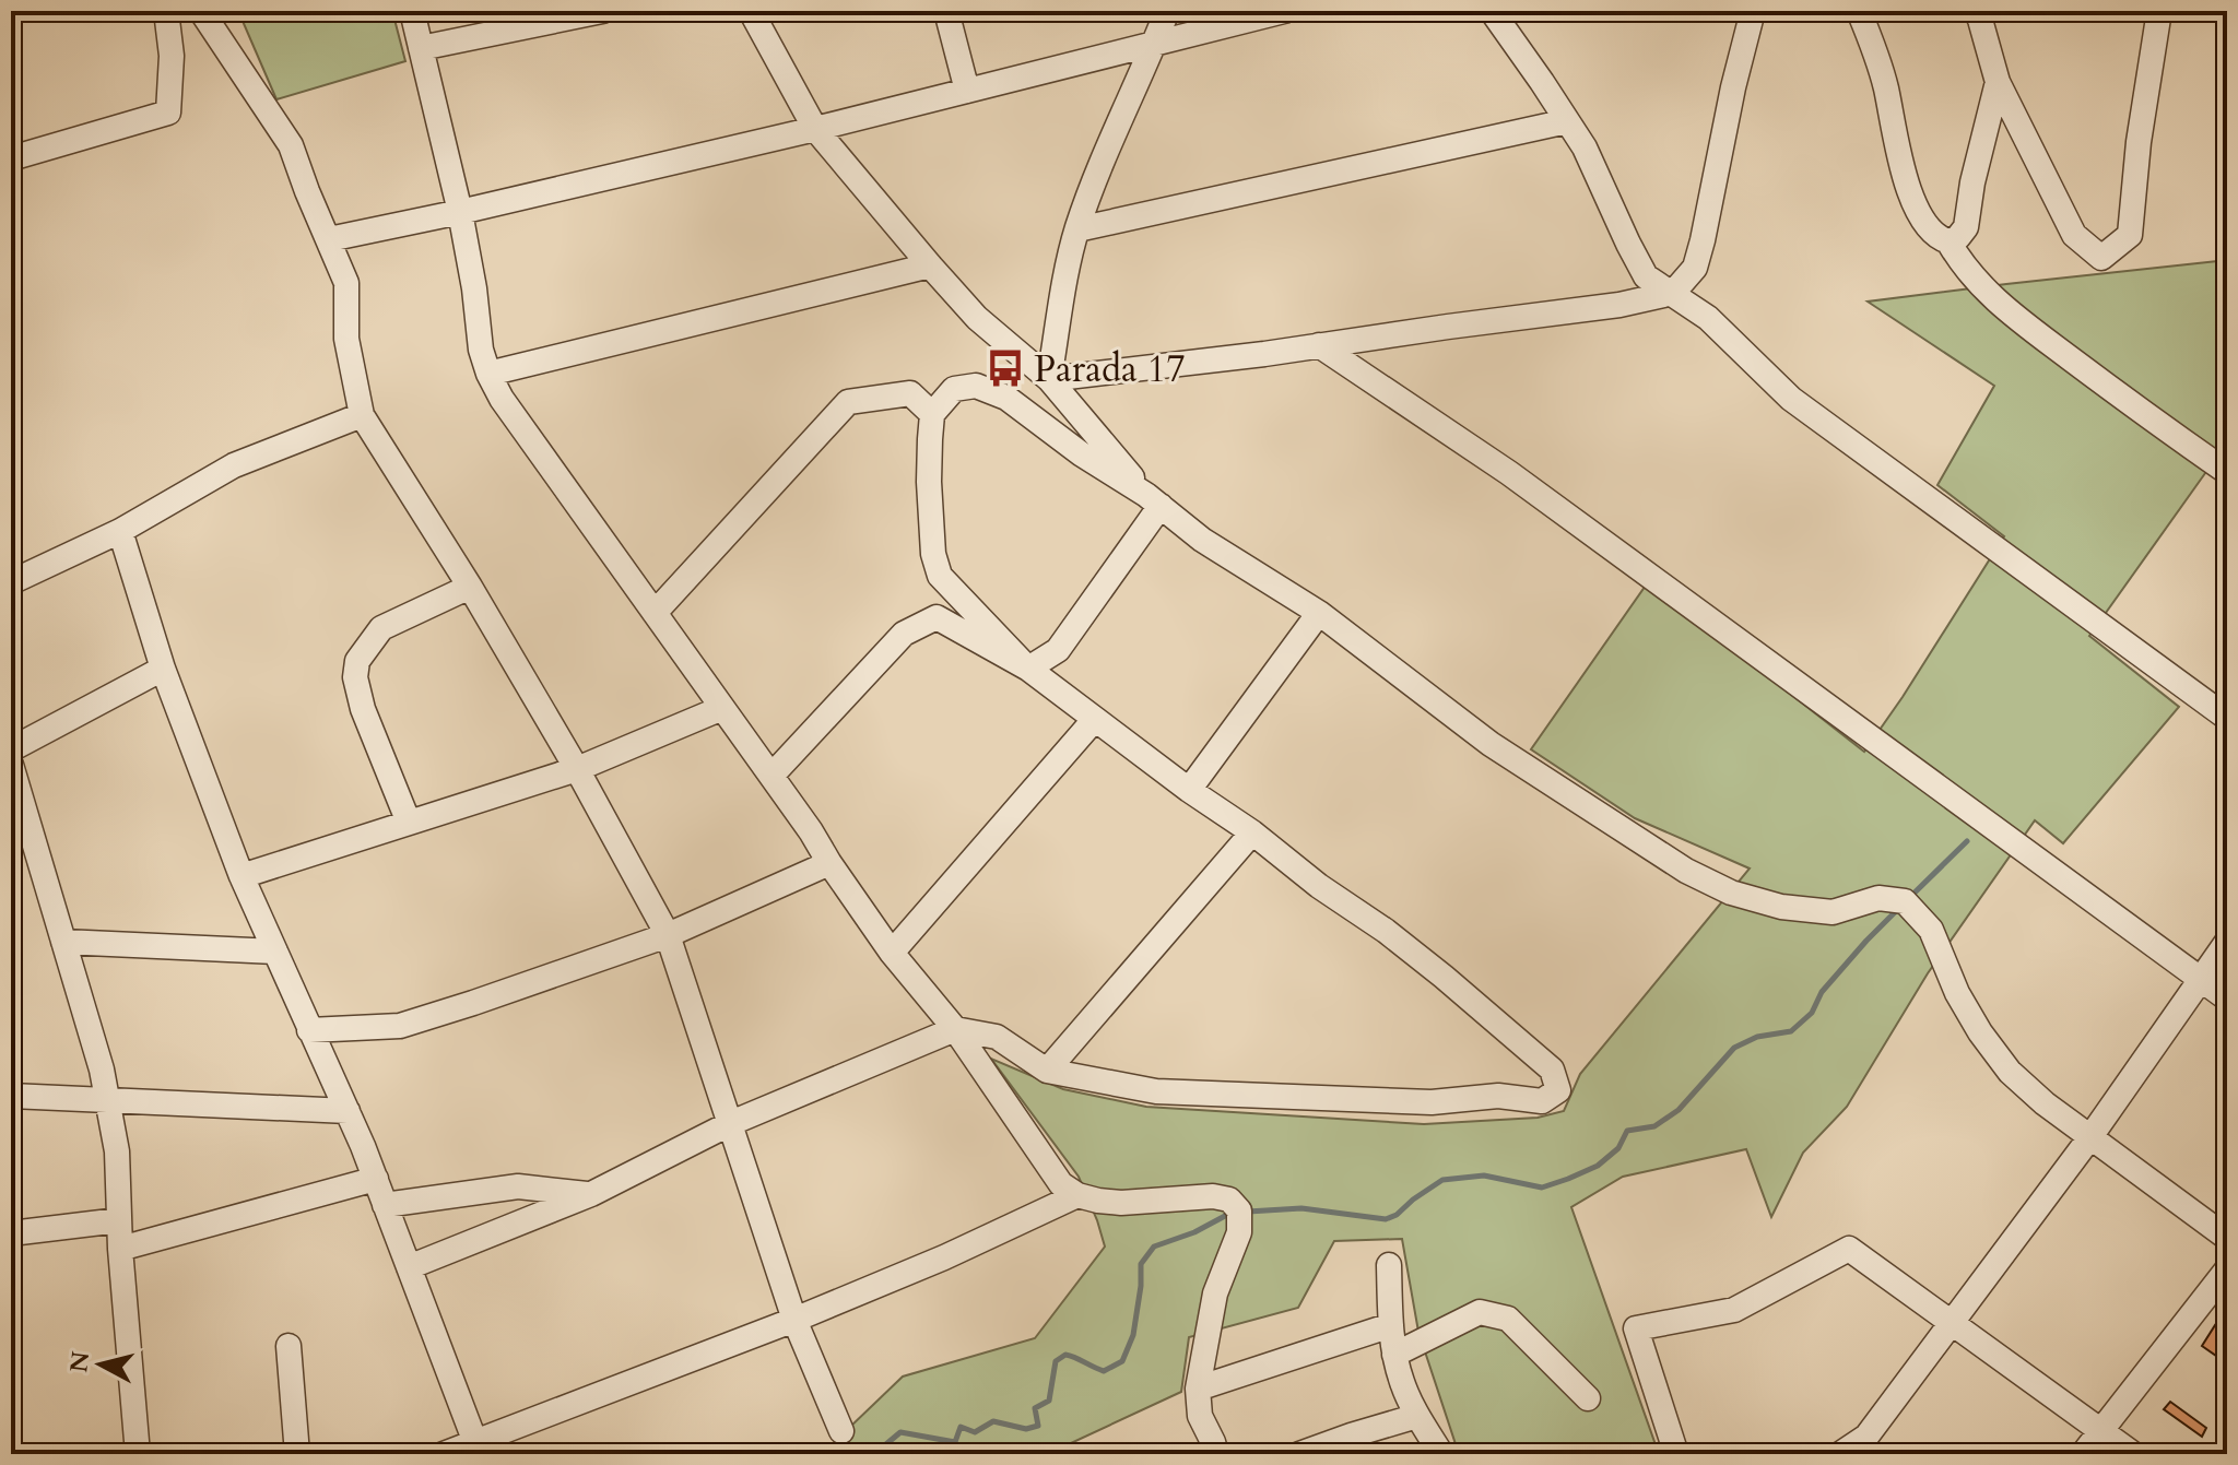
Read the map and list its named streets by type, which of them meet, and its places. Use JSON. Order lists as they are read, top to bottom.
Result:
{
  "places": {
    "bus stop": ["Parada 17"]
  },
  "north": "left"
}
